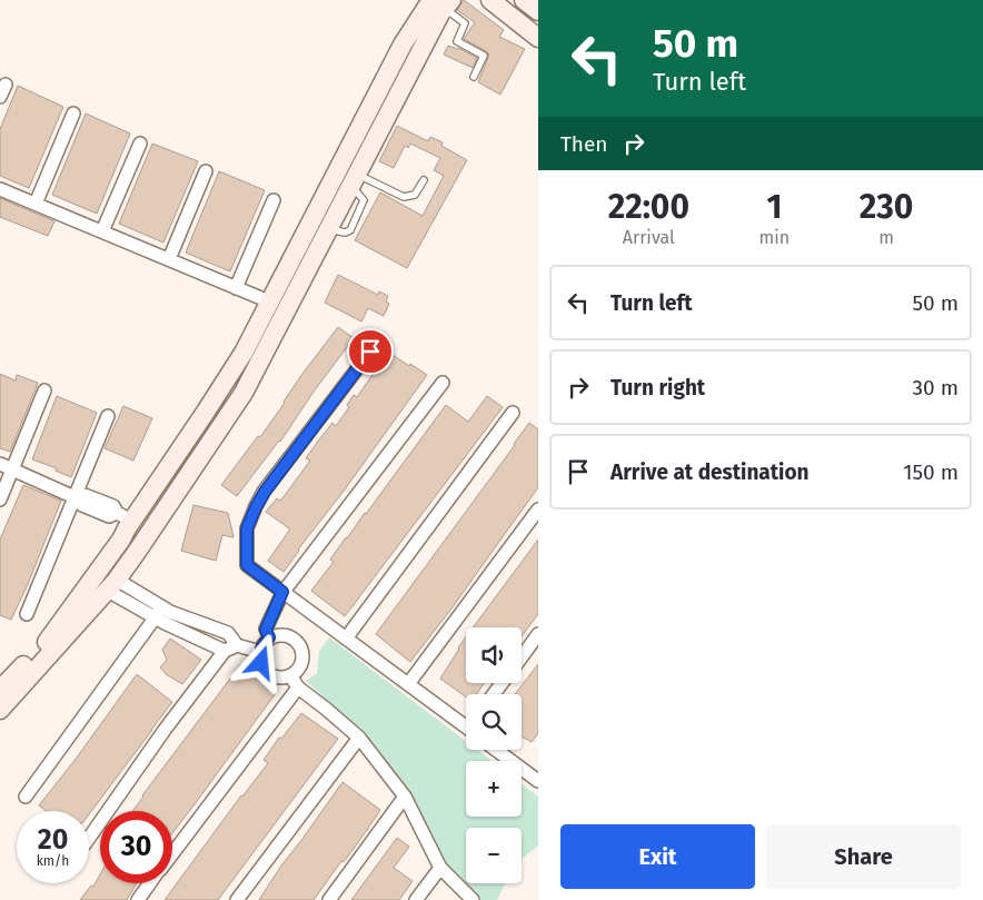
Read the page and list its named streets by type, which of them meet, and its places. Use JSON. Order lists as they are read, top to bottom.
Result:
{
  "page": {
    "turn": ["50 m", "Turn left"],
    "then": "Then",
    "eta": [
      "22:00",
      "Arrival",
      "1",
      "min",
      "230",
      "m"
    ],
    "list": [
      {
        "name": "Turn left",
        "value": "50 m"
      },
      {
        "name": "Turn right",
        "value": "30 m"
      },
      {
        "name": "Arrive at destination",
        "value": "150 m"
      }
    ],
    "map_buttons": ["+", "−"],
    "speed": "20 km/h",
    "limit": "30",
    "buttons": ["Exit", "Share"]
  }
}
